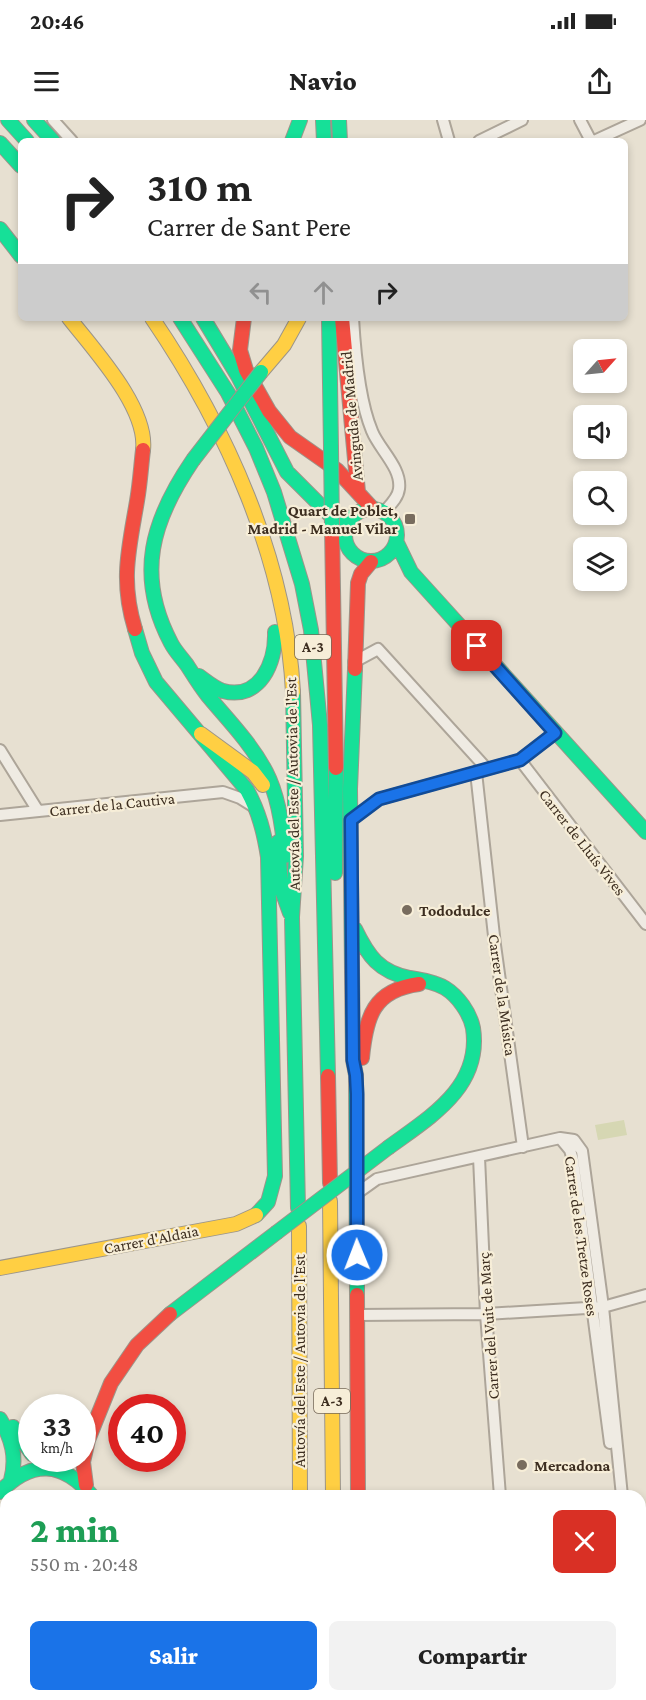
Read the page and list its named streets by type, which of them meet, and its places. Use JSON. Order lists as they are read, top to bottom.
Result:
{
  "streets": {
    "main road": [
      "Avinguda de Madrid",
      "A-3",
      "Autovía del Este / Autovia de l'Est",
      "Carrer d'Aldaia"
    ],
    "street": [
      "Carrer de la Cautiva",
      "Carrer de Lluís Vives",
      "Carrer de la Música",
      "Carrer de les Tretze Roses",
      "Carrer del Vuit de Març"
    ]
  },
  "crossings": [
    ["Carrer de la Música", "Carrer de les Tretze Roses"]
  ],
  "places": {
    "transit": ["Quart de Poblet, Madrid - Manuel Vilar"],
    "other": ["Tododulce", "Mercadona"]
  },
  "north": "top right",
  "page": {
    "status": "20:46",
    "header": "Navio",
    "turn": ["310 m", "Carrer de Sant Pere"],
    "speed": "33 km/h",
    "limit": "40",
    "heading": ["2 min", "550 m · 20:48"],
    "buttons": ["Salir", "Compartir"]
  }
}
